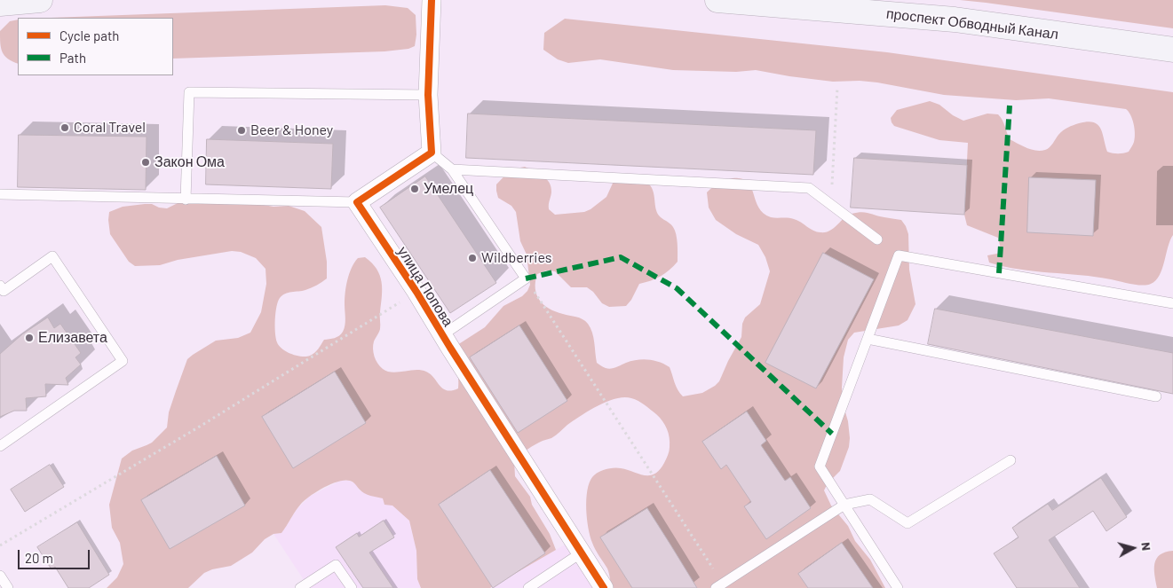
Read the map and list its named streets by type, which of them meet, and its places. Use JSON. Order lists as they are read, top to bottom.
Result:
{
  "streets": {
    "main road": ["проспект Обводный Канал"],
    "street": ["улица Попова"]
  },
  "places": [
    "Coral Travel",
    "Beer & Honey",
    "Закон Ома",
    "Умелец",
    "Wildberries",
    "Елизавета"
  ],
  "legend": ["Cycle path", "Path"],
  "scale_bar": "20 m",
  "north": "right"
}
